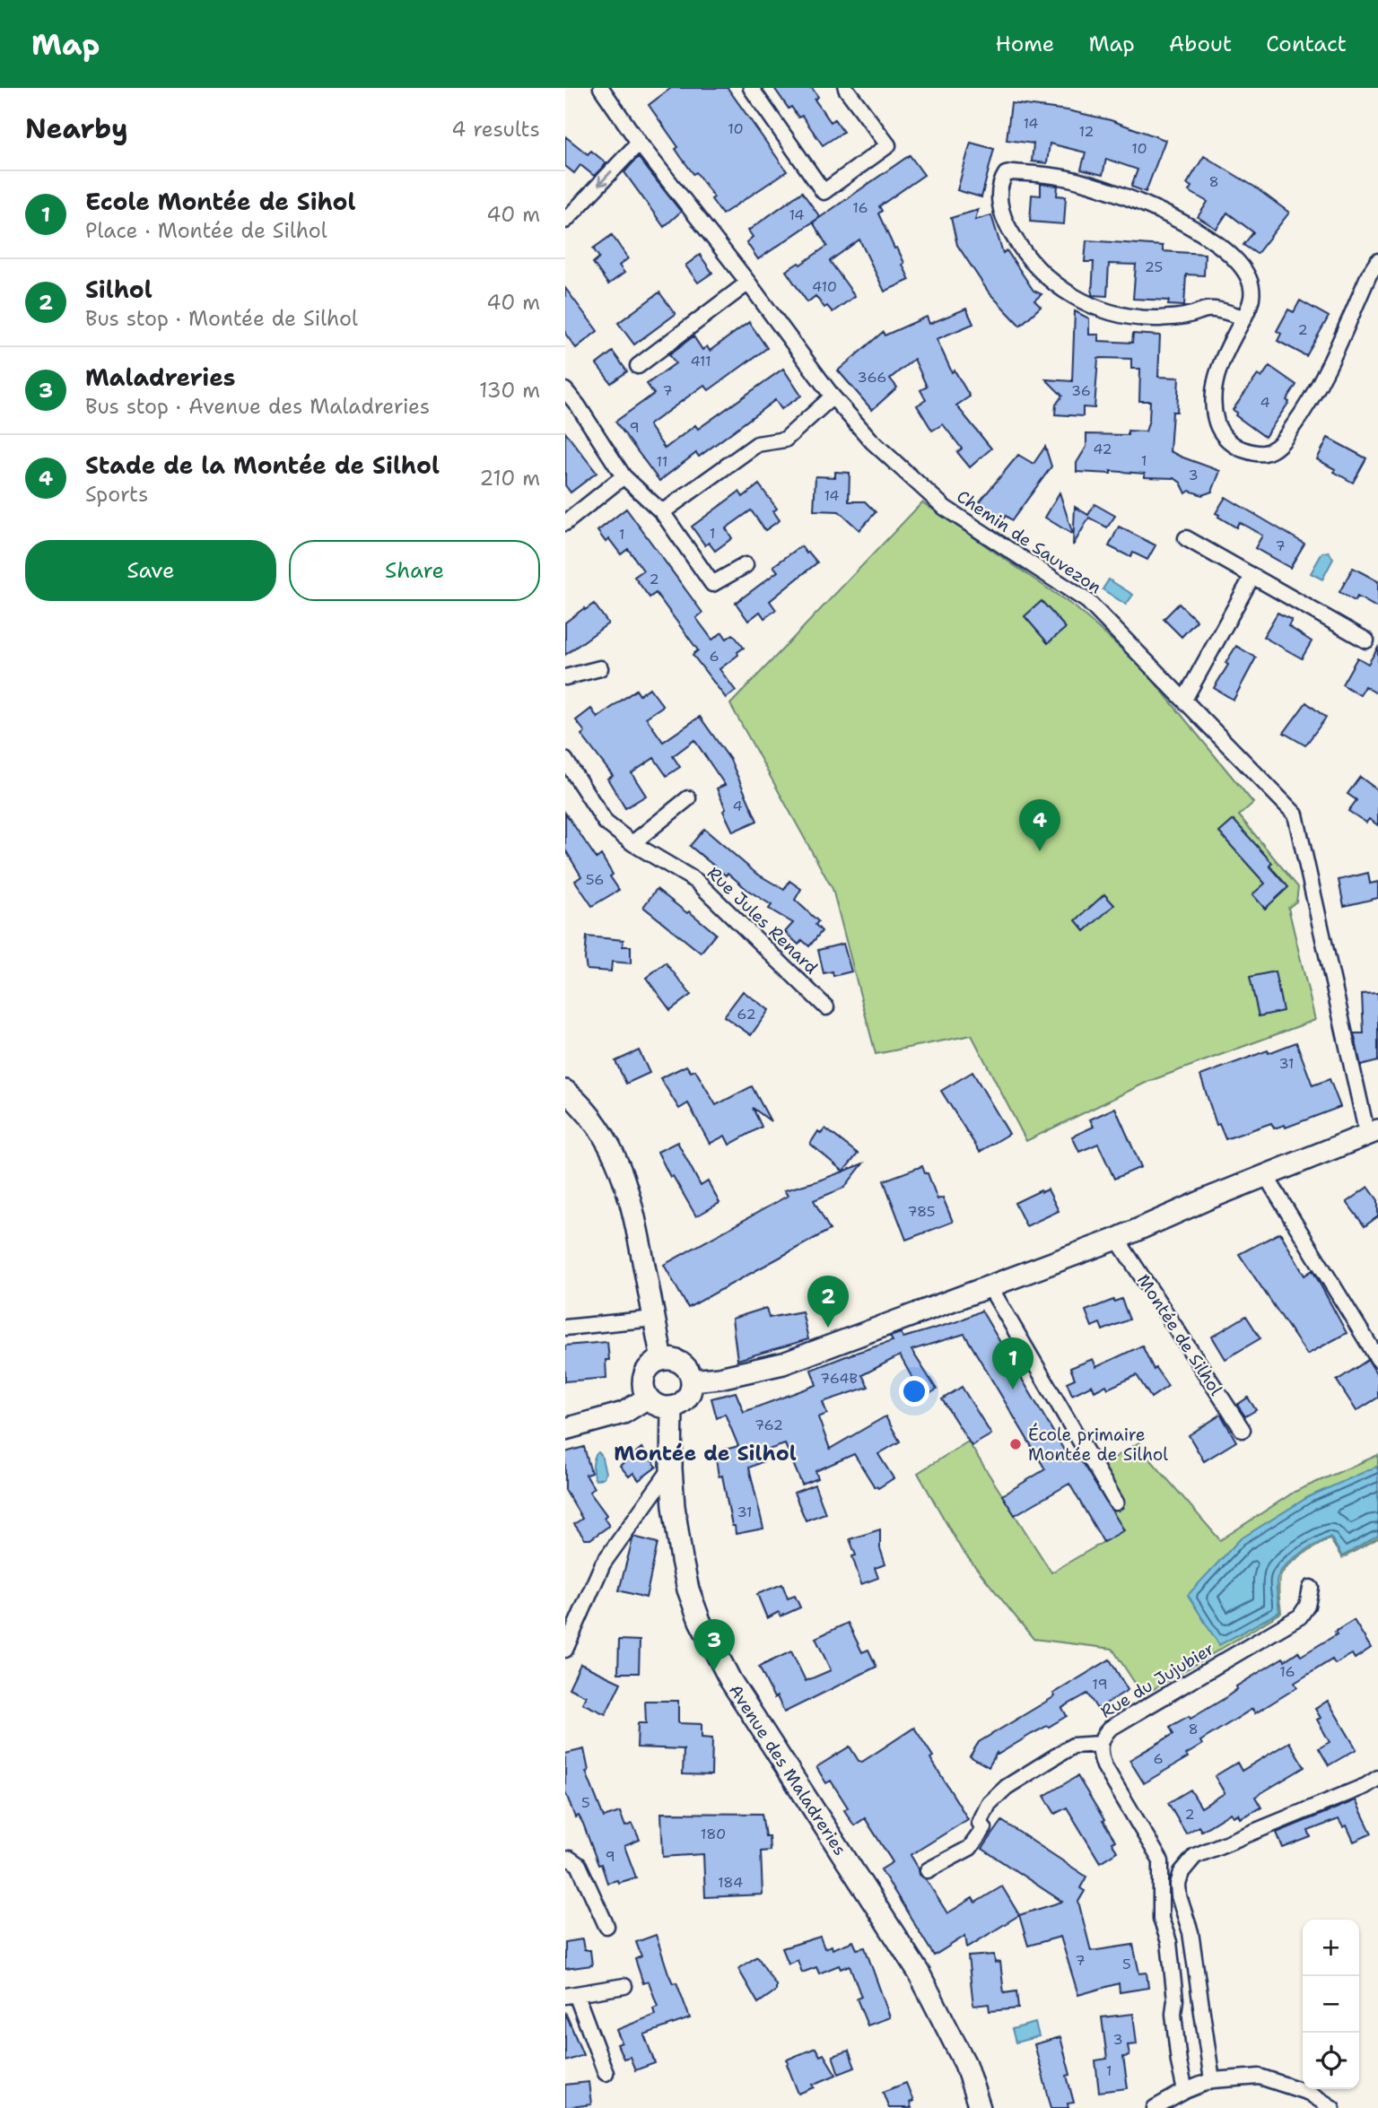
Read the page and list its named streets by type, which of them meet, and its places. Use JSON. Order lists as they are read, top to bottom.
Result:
{
  "streets": {
    "street": [
      "Chemin de Sauvezon",
      "Rue Jules Renard",
      "Montée de Silhol",
      "Rue du Jujubier",
      "Avenue des Maladreries"
    ]
  },
  "districts": ["Montée de Silhol"],
  "places": ["École primaire Montée de Silhol"],
  "house_numbers": [
    "14",
    "10",
    "12",
    "10",
    "8",
    "16",
    "14",
    "25",
    "410",
    "2",
    "411",
    "366",
    "7",
    "36",
    "4",
    "9",
    "42",
    "1",
    "11",
    "3",
    "14",
    "1",
    "1",
    "7",
    "2",
    "6",
    "4",
    "56",
    "62",
    "31",
    "785",
    "764B",
    "762",
    "31",
    "16",
    "19",
    "8",
    "6",
    "5",
    "2",
    "180",
    "9",
    "184",
    "7",
    "5",
    "3",
    "1"
  ],
  "page": {
    "header": "Map",
    "nav": [
      "Home",
      "Map",
      "About",
      "Contact"
    ],
    "heading": ["Nearby", "4 results"],
    "list": [
      {
        "mark": "1",
        "name": "Ecole Montée de Sihol",
        "note": "Place · Montée de Silhol",
        "value": "40 m"
      },
      {
        "mark": "2",
        "name": "Silhol",
        "note": "Bus stop · Montée de Silhol",
        "value": "40 m"
      },
      {
        "mark": "3",
        "name": "Maladreries",
        "note": "Bus stop · Avenue des Maladreries",
        "value": "130 m"
      },
      {
        "mark": "4",
        "name": "Stade de la Montée de Silhol",
        "note": "Sports",
        "value": "210 m"
      }
    ],
    "buttons": ["Save", "Share"],
    "pins": [
      "4",
      "2",
      "1",
      "3"
    ],
    "map_buttons": ["+", "−"]
  }
}
